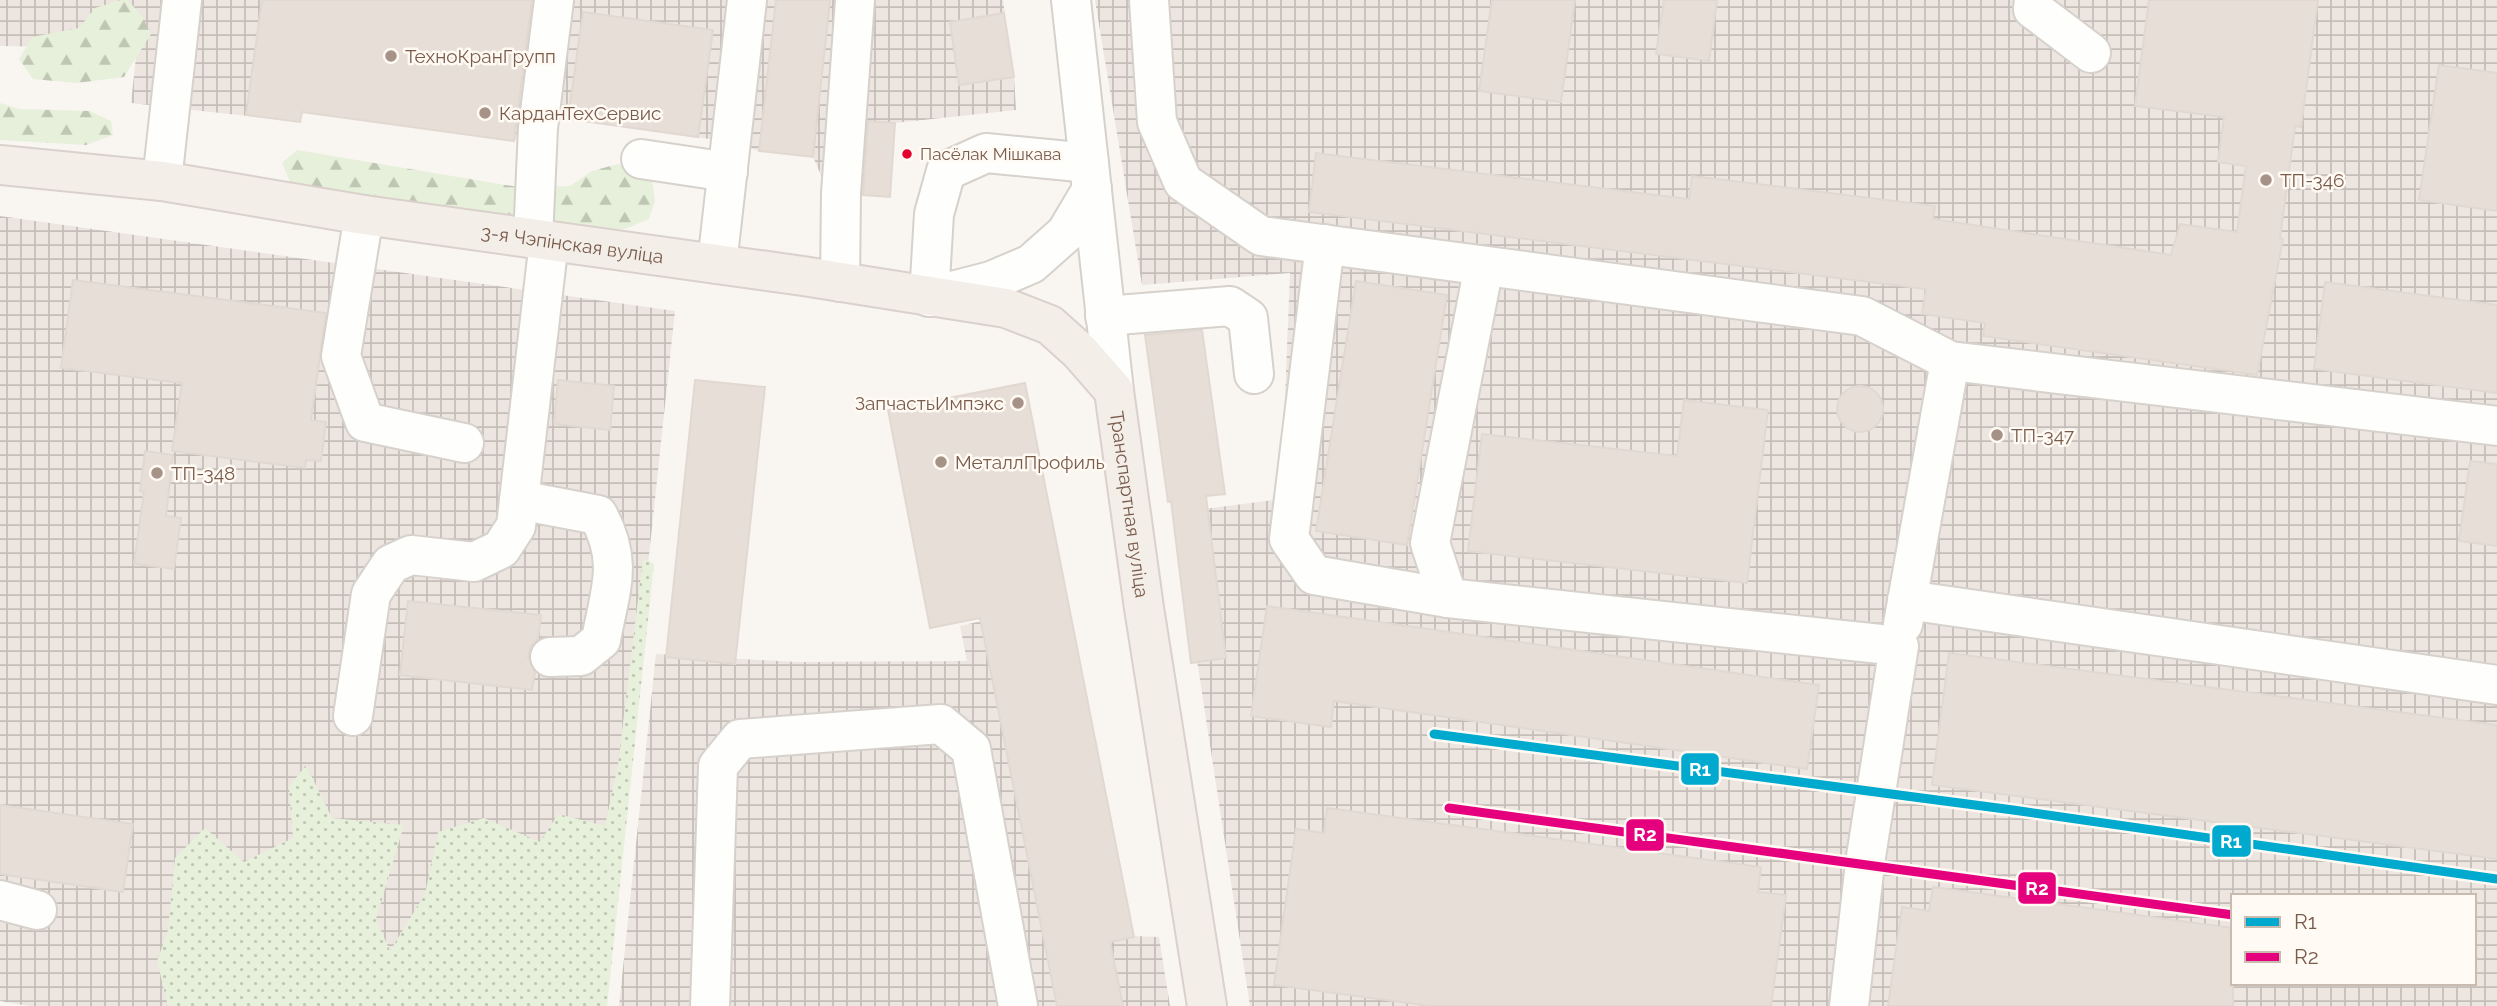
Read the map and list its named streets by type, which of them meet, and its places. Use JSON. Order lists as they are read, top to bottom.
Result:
{
  "streets": {
    "main road": ["3-я Чэпінская вуліца", "Транспартная вуліца"]
  },
  "crossings": [
    ["3-я Чэпінская вуліца", "Транспартная вуліца"]
  ],
  "places": [
    "ТехноКранГрупп",
    "КарданТехСервис",
    "Пасёлак Мішкава",
    "ТП-346",
    "ЗапчастьИмпэкс",
    "ТП-347",
    "МеталлПрофиль",
    "ТП-348"
  ],
  "lines": ["transit line R1", "transit line R2"],
  "legend": ["R1", "R2"]
}
